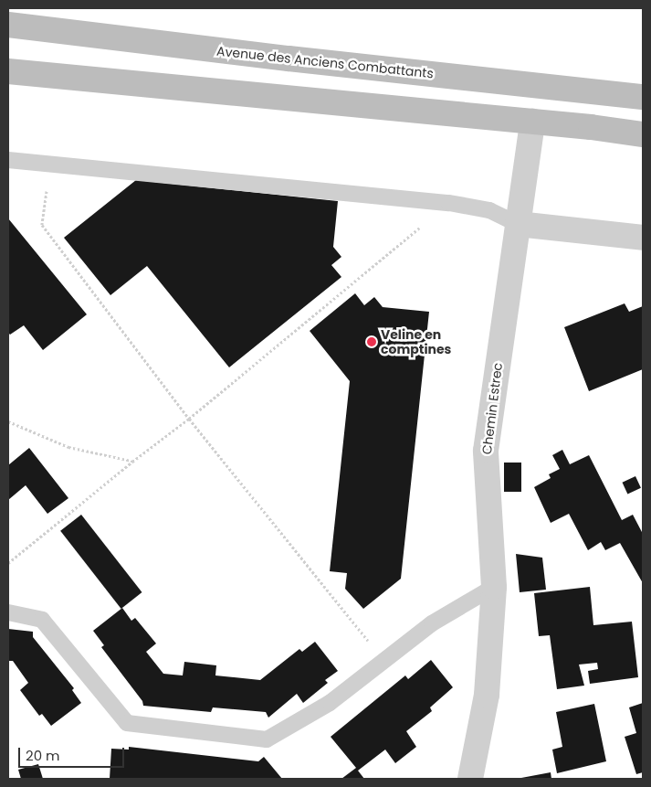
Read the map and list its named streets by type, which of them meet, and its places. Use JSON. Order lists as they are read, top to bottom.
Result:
{
  "streets": {
    "main road": ["Avenue des Anciens Combattants"],
    "street": ["Chemin Estrec"]
  },
  "places": ["Veline en comptines"],
  "scale_bar": "20 m"
}
